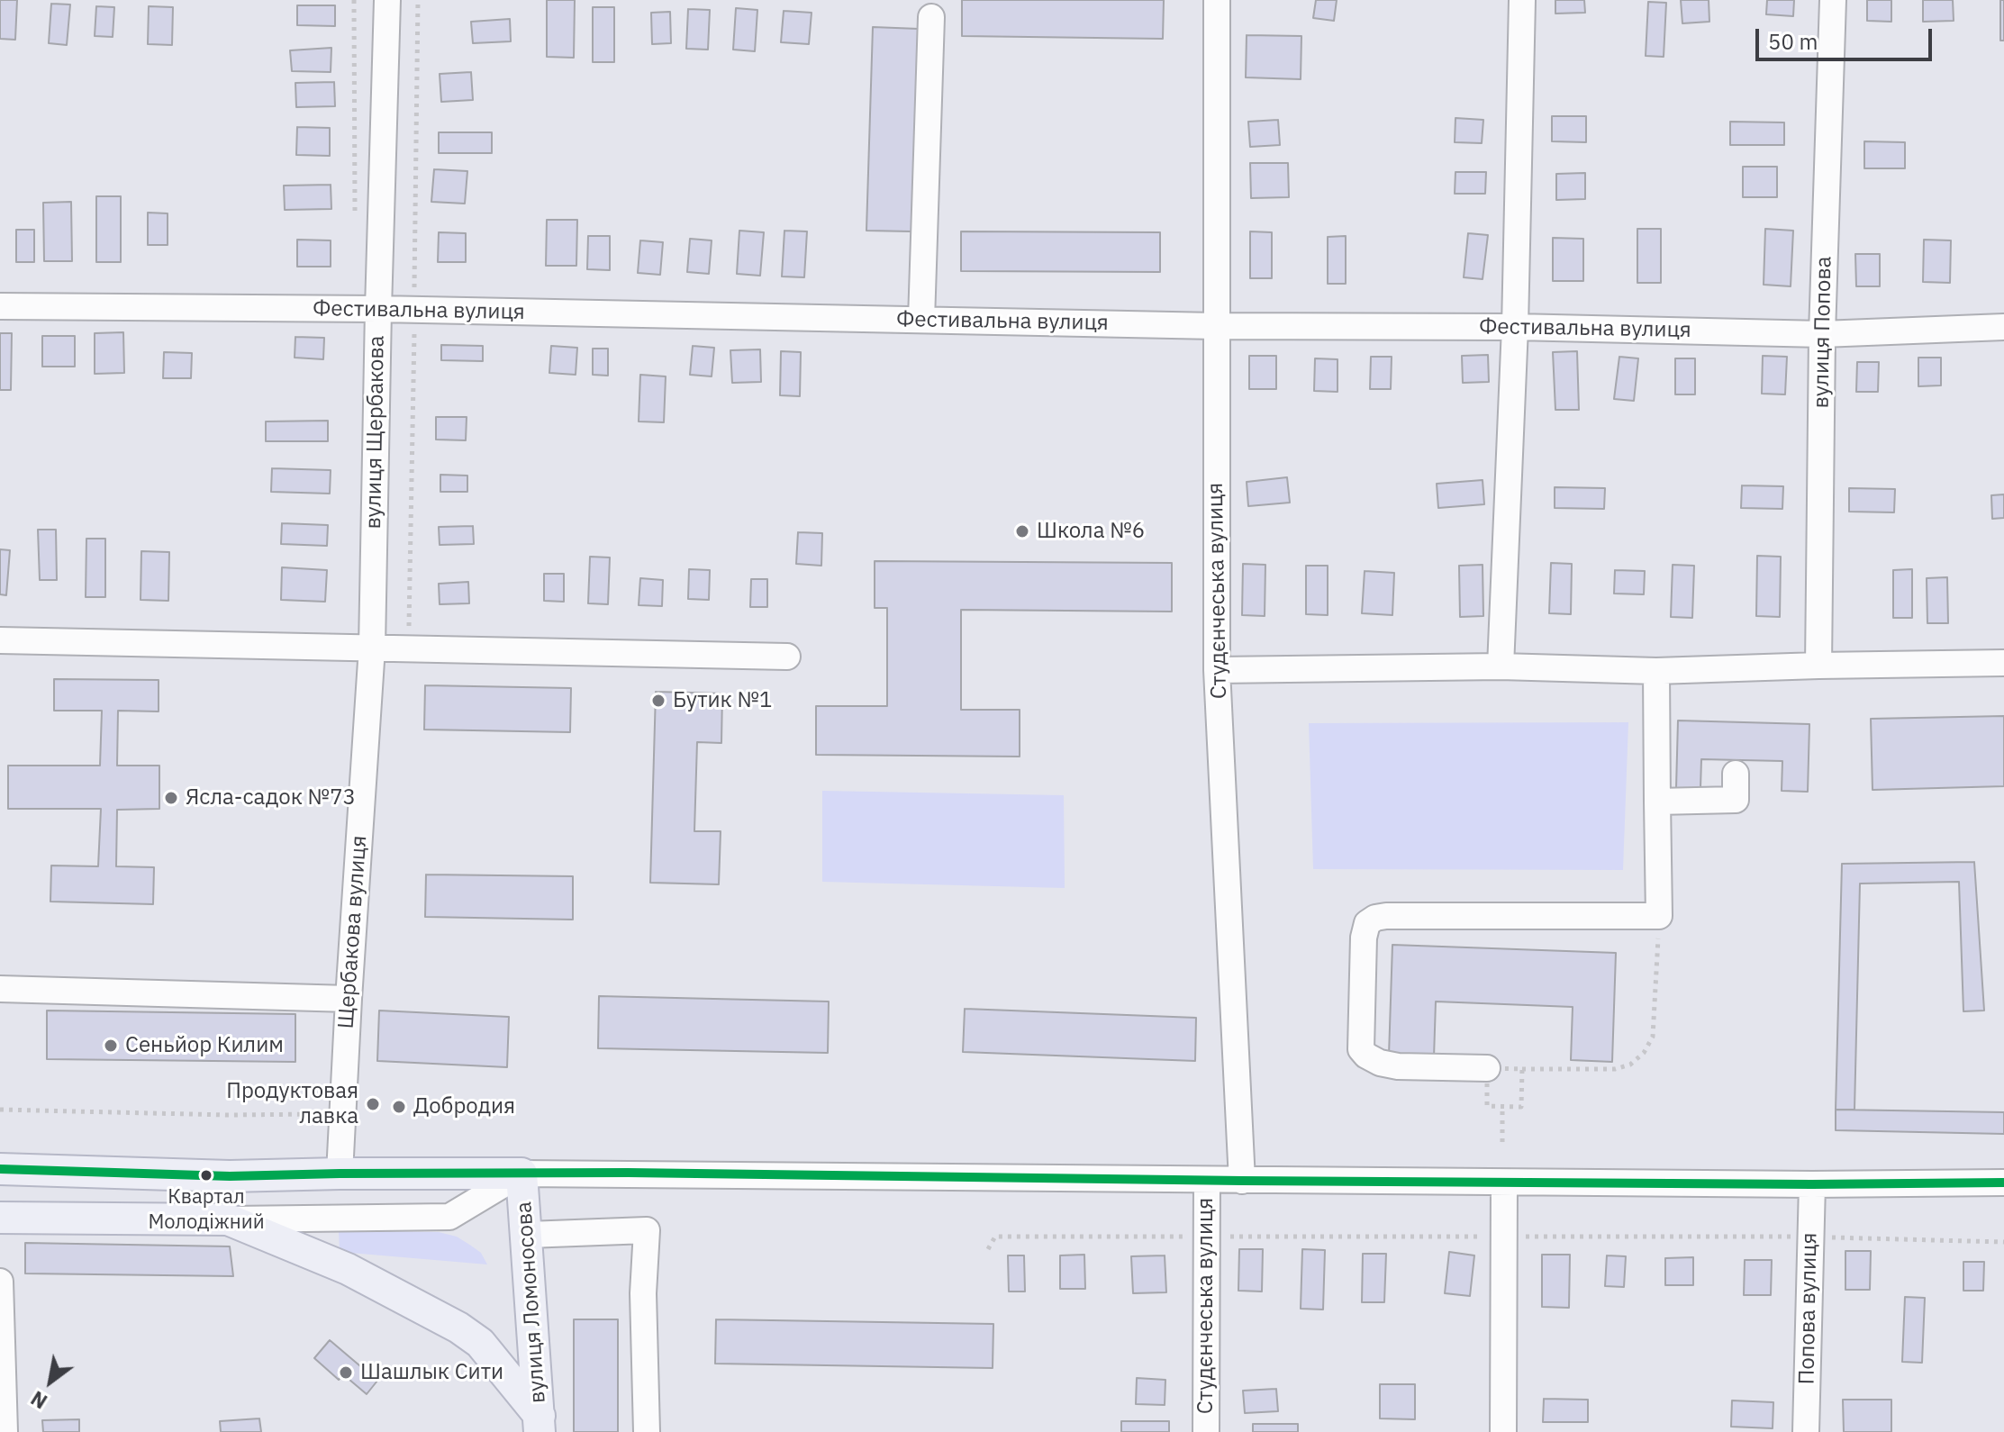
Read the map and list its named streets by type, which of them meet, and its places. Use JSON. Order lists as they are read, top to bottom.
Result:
{
  "streets": {
    "main road": ["вулиця Ломоносова"],
    "street": [
      "Фестивальна вулиця",
      "вулиця Попова",
      "вулиця Щербакова",
      "Студєнчеська вулиця",
      "Щербакова вулиця",
      "Попова вулиця"
    ]
  },
  "crossings": [
    ["Фестивальна вулиця", "вулиця Попова"],
    ["Фестивальна вулиця", "вулиця Щербакова"],
    ["Фестивальна вулиця", "Студєнчеська вулиця"],
    ["вулиця Щербакова", "Щербакова вулиця"]
  ],
  "places": [
    "Школа №6",
    "Бутик №1",
    "Ясла-садок №73",
    "Сеньйор Килим",
    "Продуктовая лавка",
    "Добродия",
    "Квартал Молодіжний",
    "Шашлык Сити"
  ],
  "scale_bar": "50 m",
  "north": "bottom left"
}
